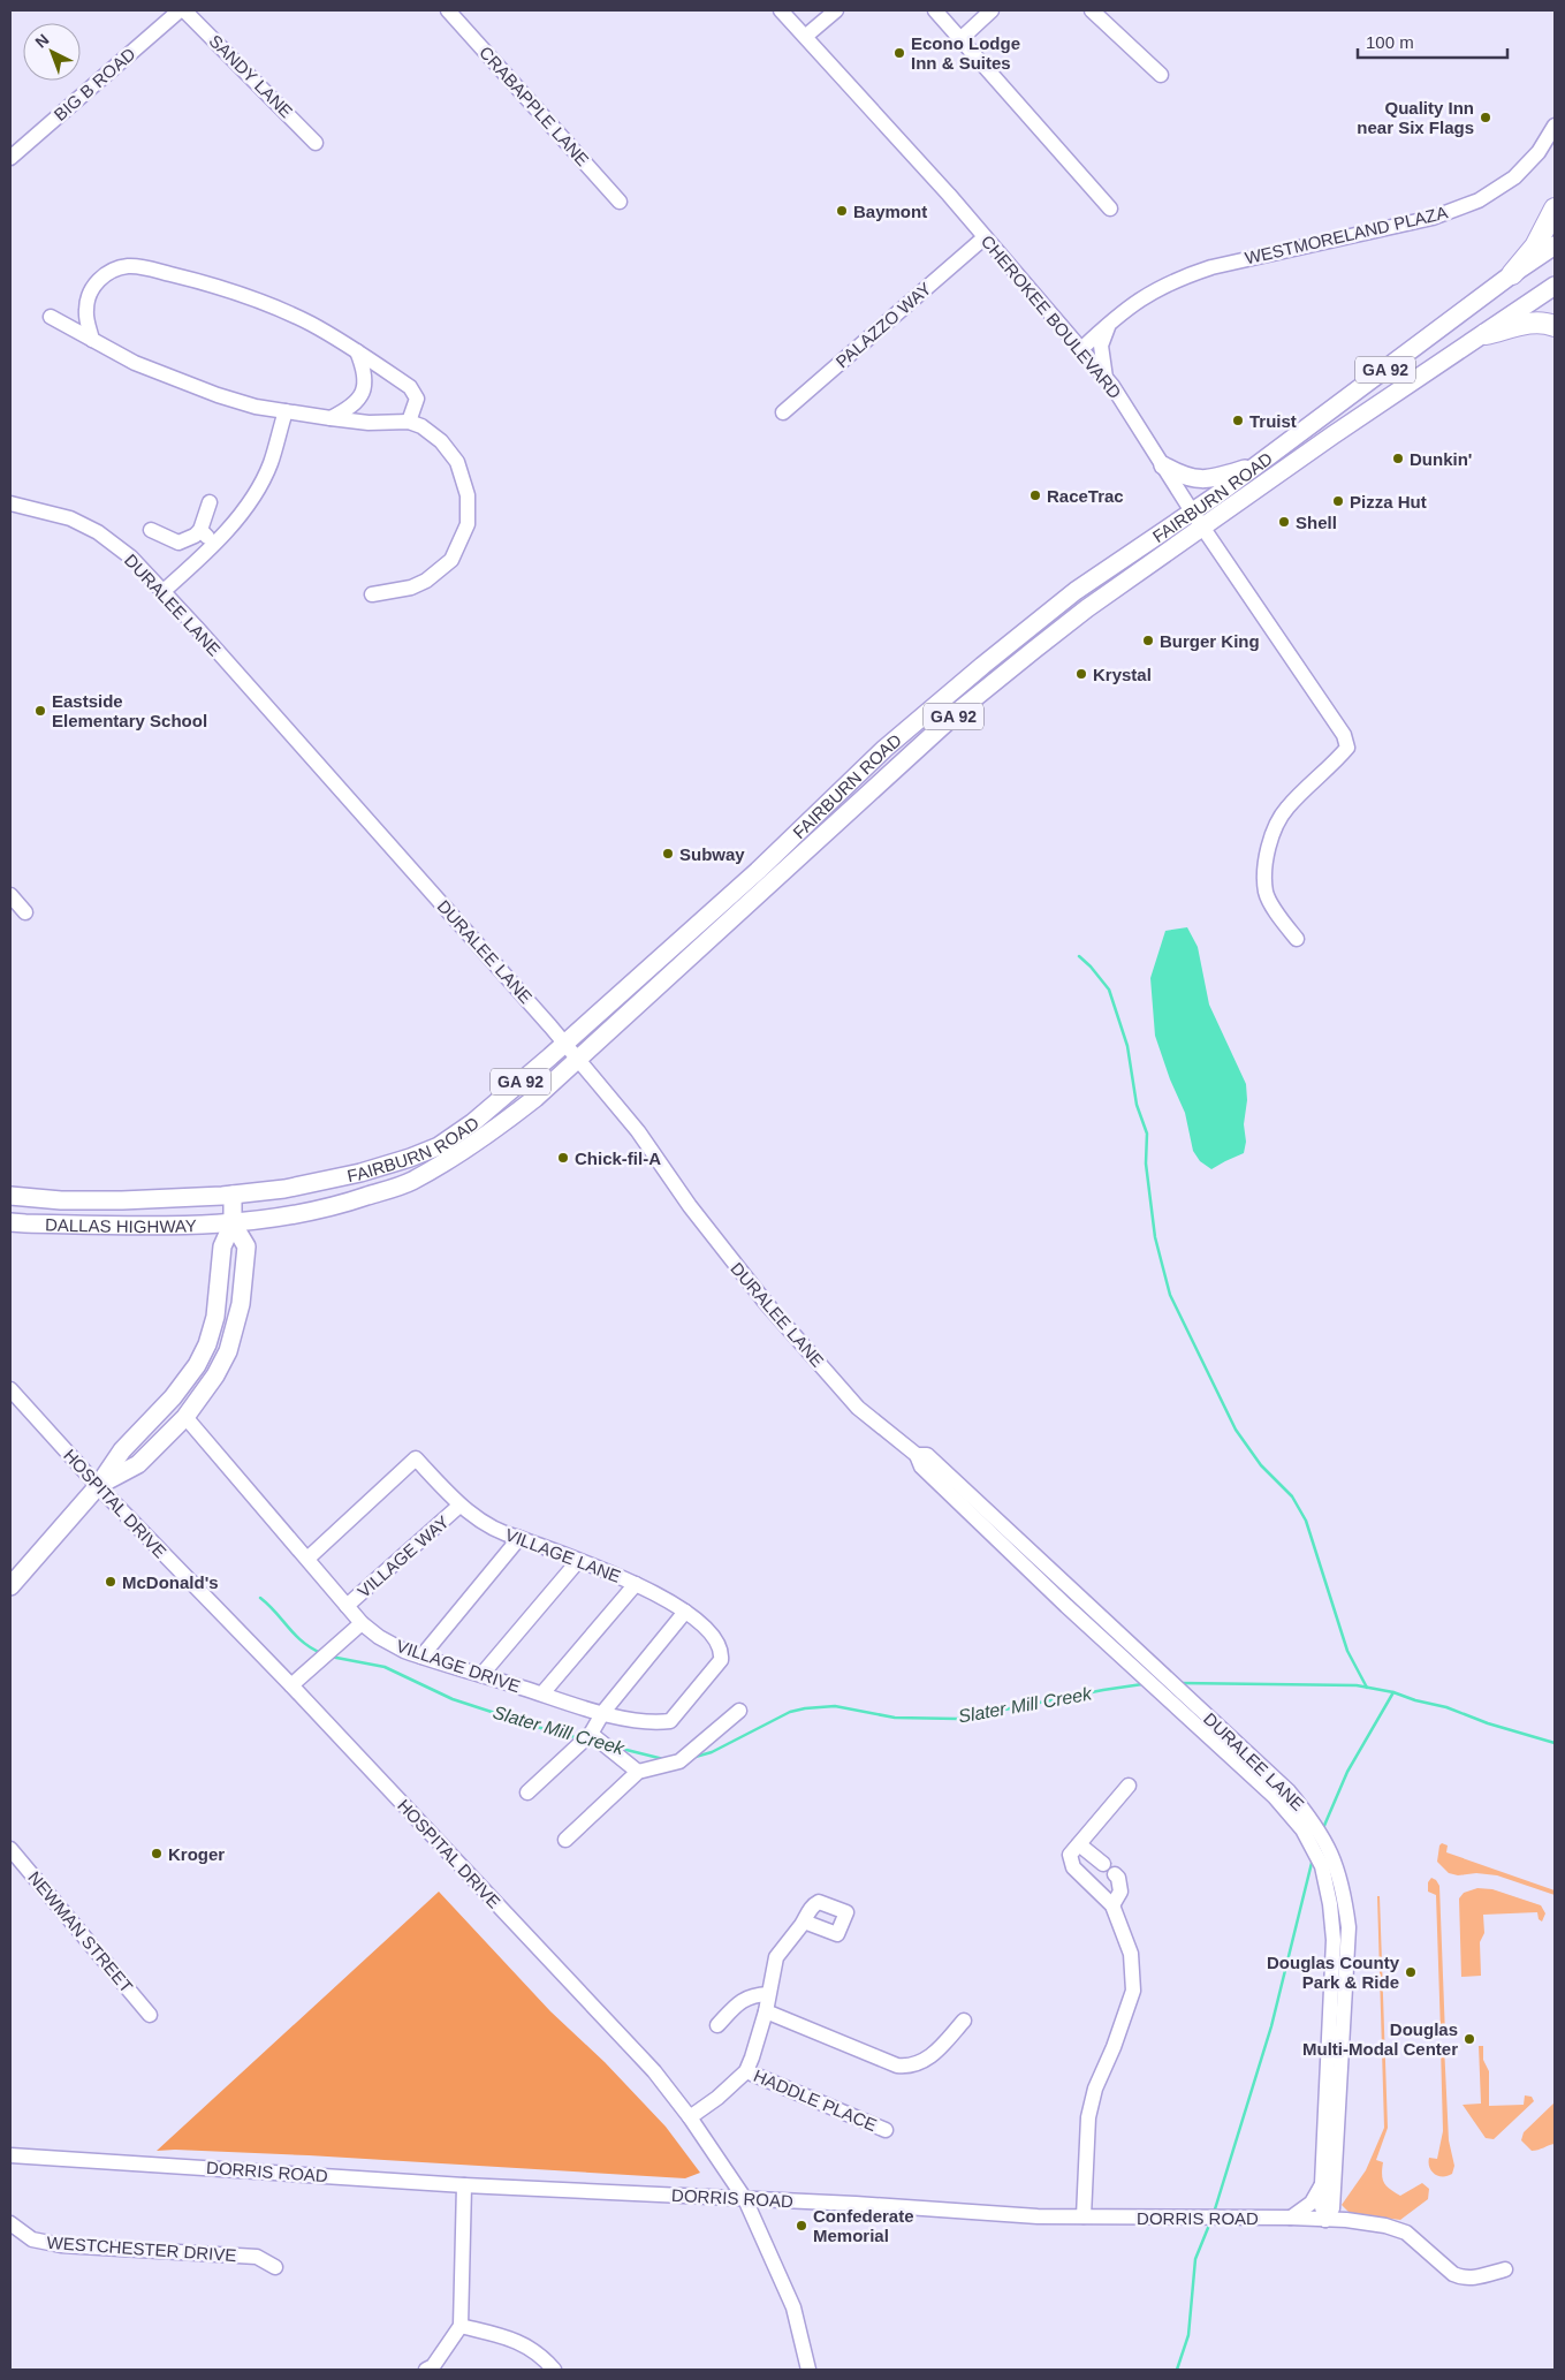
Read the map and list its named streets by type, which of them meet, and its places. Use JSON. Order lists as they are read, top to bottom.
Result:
{
  "streets": {
    "main road": ["GA 92", "FAIRBURN ROAD", "DALLAS HIGHWAY"],
    "street": [
      "SANDY LANE",
      "BIG B ROAD",
      "CRABAPPLE LANE",
      "WESTMORELAND PLAZA",
      "CHEROKEE BOULEVARD",
      "PALAZZO WAY",
      "DURALEE LANE",
      "HOSPITAL DRIVE",
      "VILLAGE LANE",
      "VILLAGE WAY",
      "VILLAGE DRIVE",
      "NEWMAN STREET",
      "HADDLE PLACE",
      "DORRIS ROAD",
      "WESTCHESTER DRIVE"
    ]
  },
  "crossings": [
    ["WESTMORELAND PLAZA", "CHEROKEE BOULEVARD"],
    ["CHEROKEE BOULEVARD", "PALAZZO WAY"],
    ["CHEROKEE BOULEVARD", "FAIRBURN ROAD"],
    ["FAIRBURN ROAD", "DURALEE LANE"],
    ["FAIRBURN ROAD", "DALLAS HIGHWAY"],
    ["DURALEE LANE", "DORRIS ROAD"],
    ["HOSPITAL DRIVE", "DORRIS ROAD"],
    ["VILLAGE LANE", "VILLAGE WAY"],
    ["VILLAGE LANE", "VILLAGE DRIVE"],
    ["VILLAGE WAY", "VILLAGE DRIVE"]
  ],
  "water": ["Slater Mill Creek"],
  "places": [
    "Econo Lodge Inn & Suites",
    "Quality Inn near Six Flags",
    "Baymont",
    "Truist",
    "Dunkin'",
    "RaceTrac",
    "Pizza Hut",
    "Shell",
    "Burger King",
    "Krystal",
    "Eastside Elementary School",
    "Subway",
    "Chick-fil-A",
    "McDonald's",
    "Kroger",
    "Douglas County Park & Ride",
    "Douglas Multi-Modal Center",
    "Confederate Memorial"
  ],
  "scale_bar": "100 m",
  "north": "top left"
}
